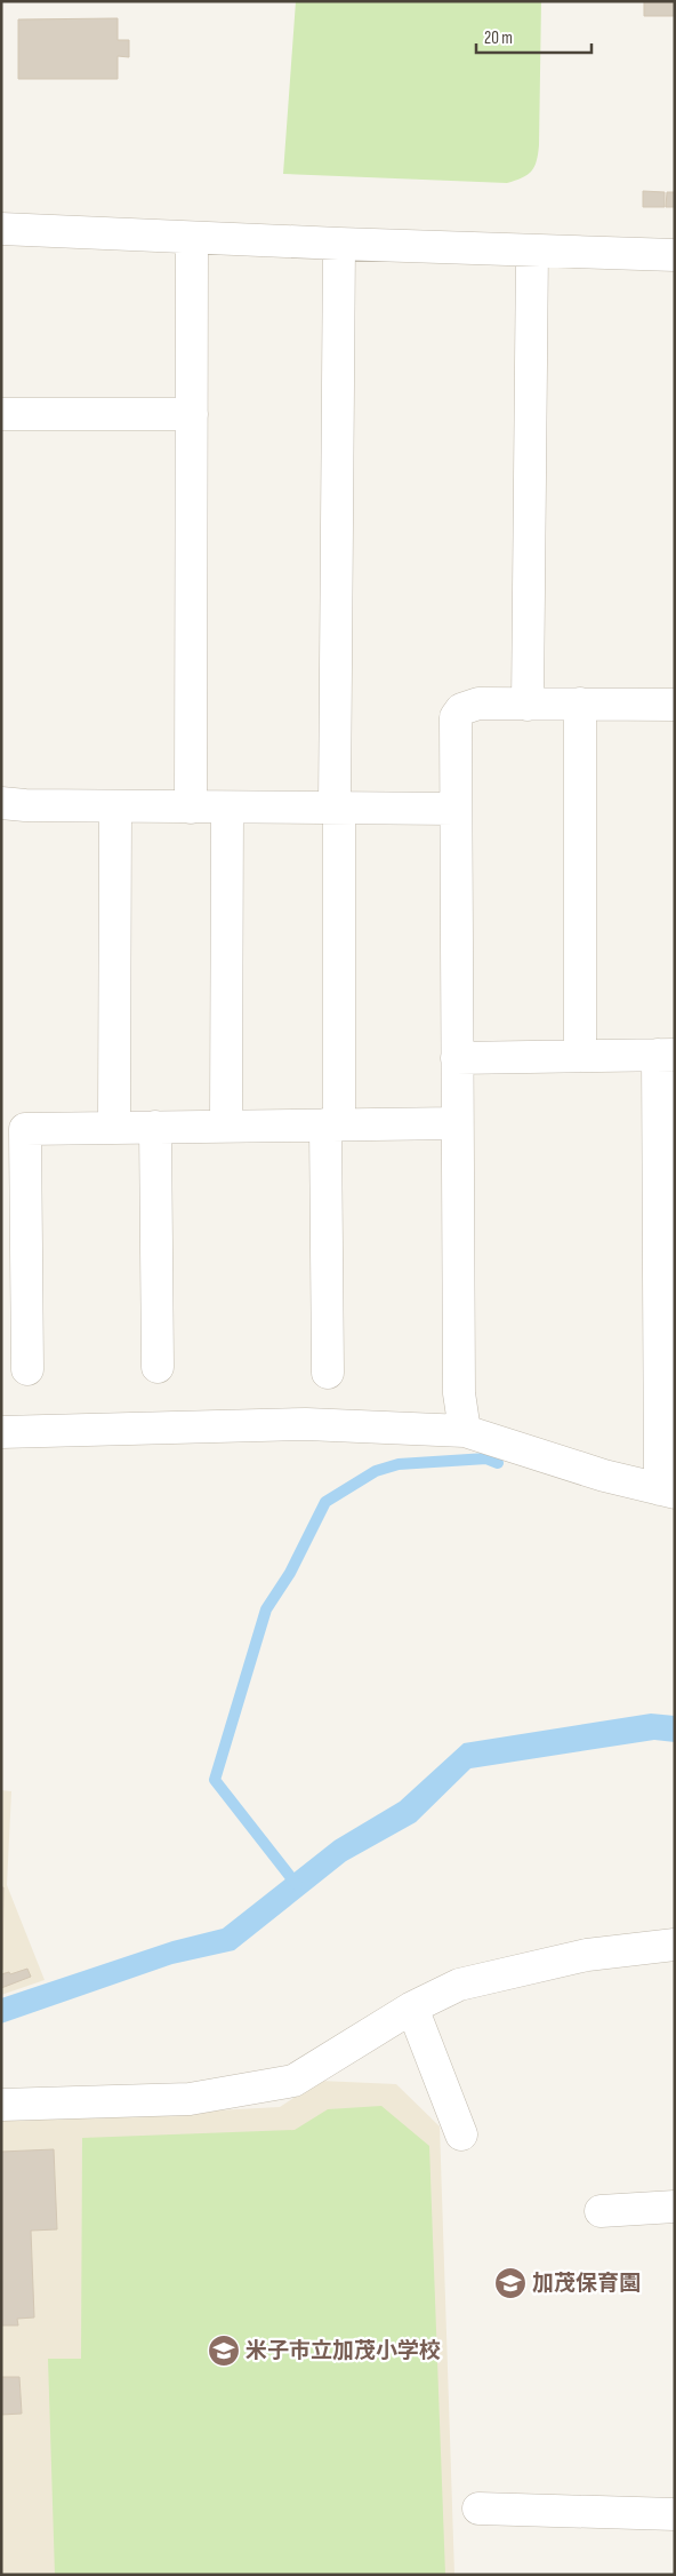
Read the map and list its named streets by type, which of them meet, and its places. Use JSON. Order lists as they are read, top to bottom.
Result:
{
  "places": {
    "school or university": ["加茂保育園", "米子市立加茂小学校"]
  },
  "scale_bar": "20 m"
}
